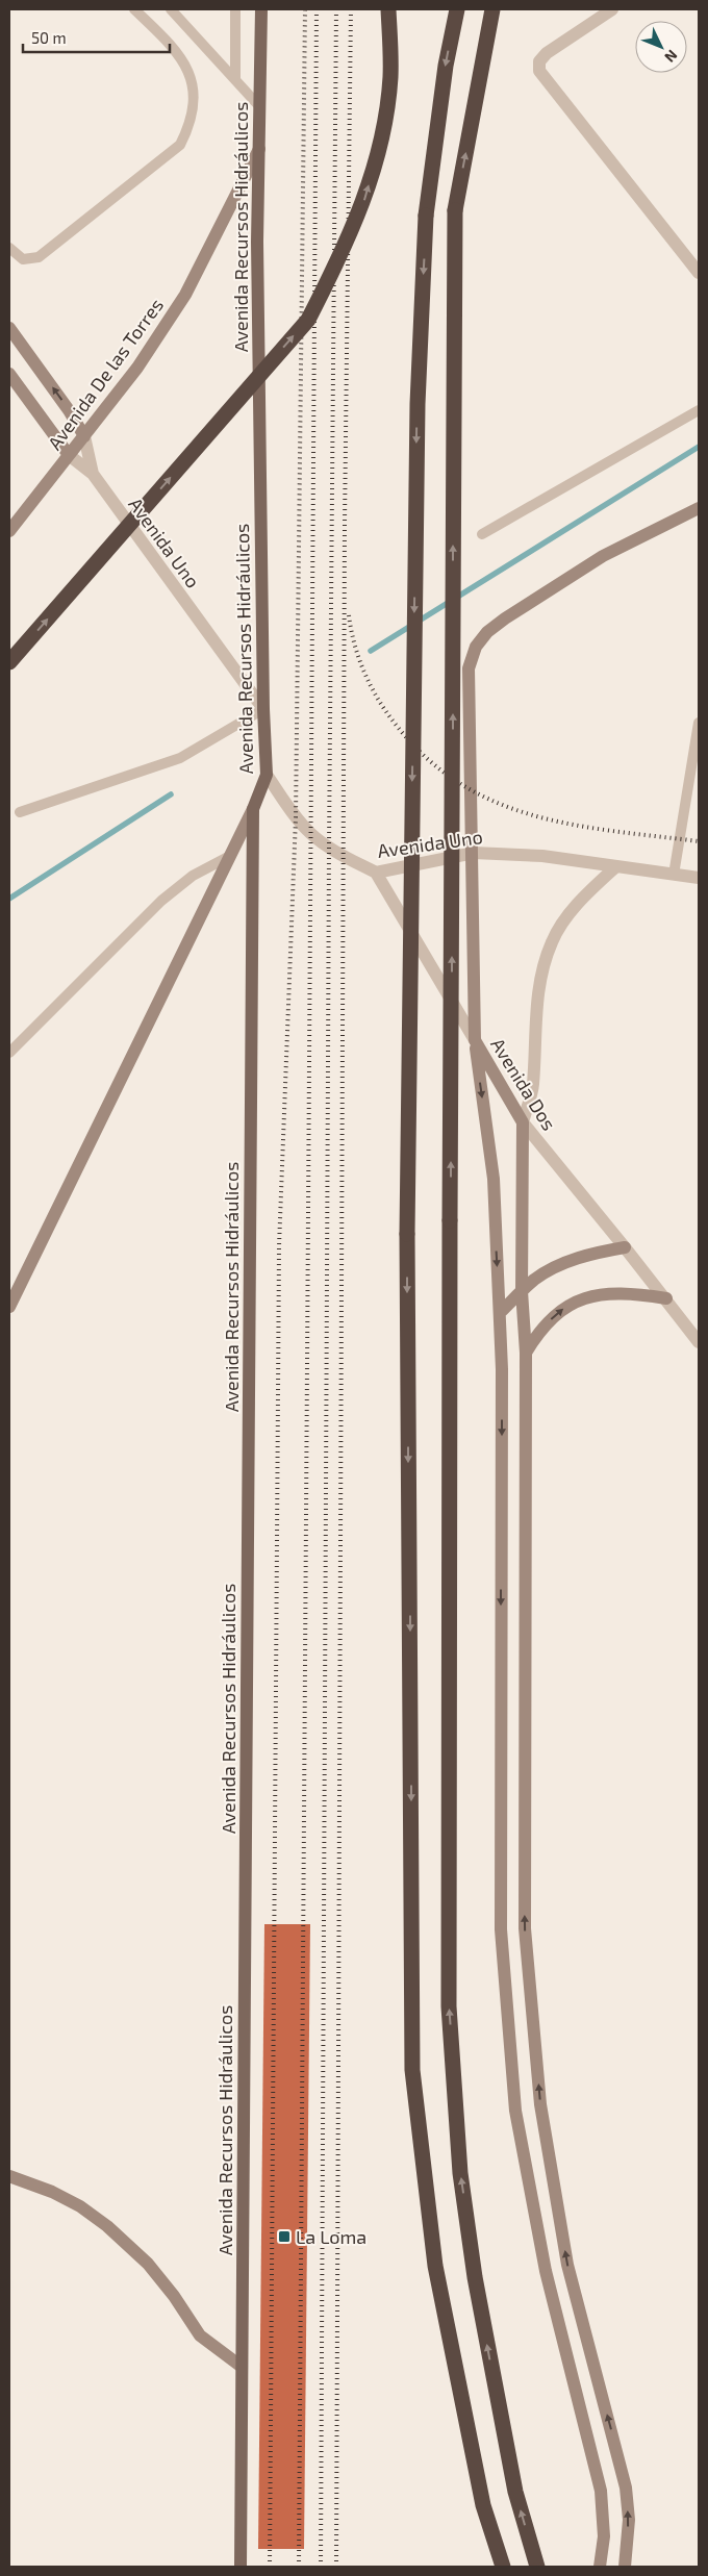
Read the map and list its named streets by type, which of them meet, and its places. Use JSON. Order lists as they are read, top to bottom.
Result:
{
  "streets": {
    "main road": ["Avenida Recursos Hidráulicos", "Avenida De las Torres", "Avenida Dos"],
    "street": ["Avenida Uno"]
  },
  "crossings": [
    ["Avenida Recursos Hidráulicos", "Avenida De las Torres"],
    ["Avenida Recursos Hidráulicos", "Avenida Uno"],
    ["Avenida De las Torres", "Avenida Uno"],
    ["Avenida Uno", "Avenida Dos"]
  ],
  "places": {
    "transit": ["La Loma"]
  },
  "scale_bar": "50 m",
  "north": "bottom right"
}
